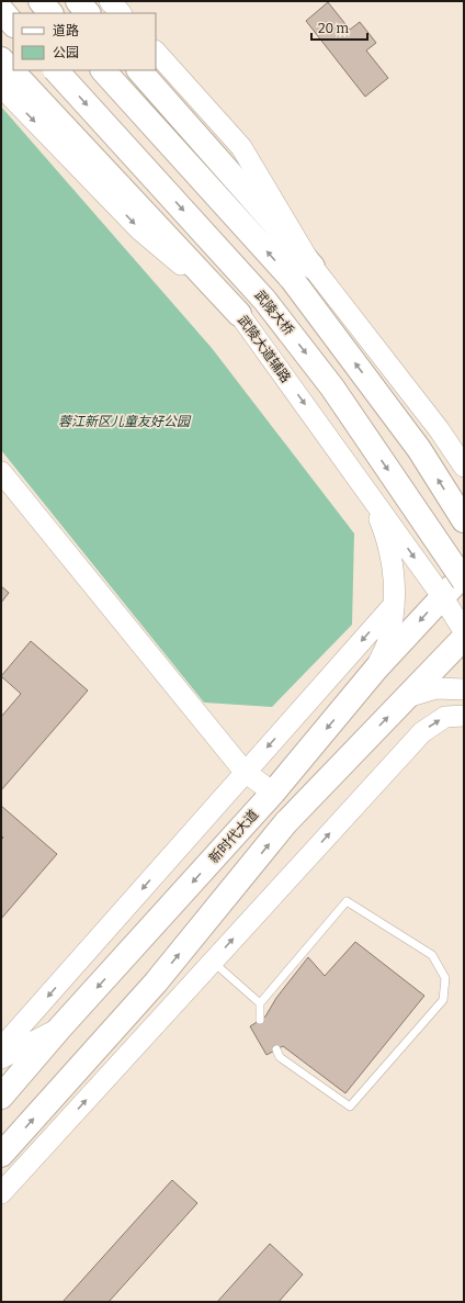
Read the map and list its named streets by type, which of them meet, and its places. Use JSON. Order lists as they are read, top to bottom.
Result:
{
  "streets": {
    "main road": ["武陵大桥", "新时代大道"],
    "street": ["武陵大道辅路"]
  },
  "crossings": [
    ["武陵大道辅路", "新时代大道"]
  ],
  "parks": ["蓉江新区儿童友好公园"],
  "legend": ["道路", "公园"],
  "scale_bar": "20 m"
}
